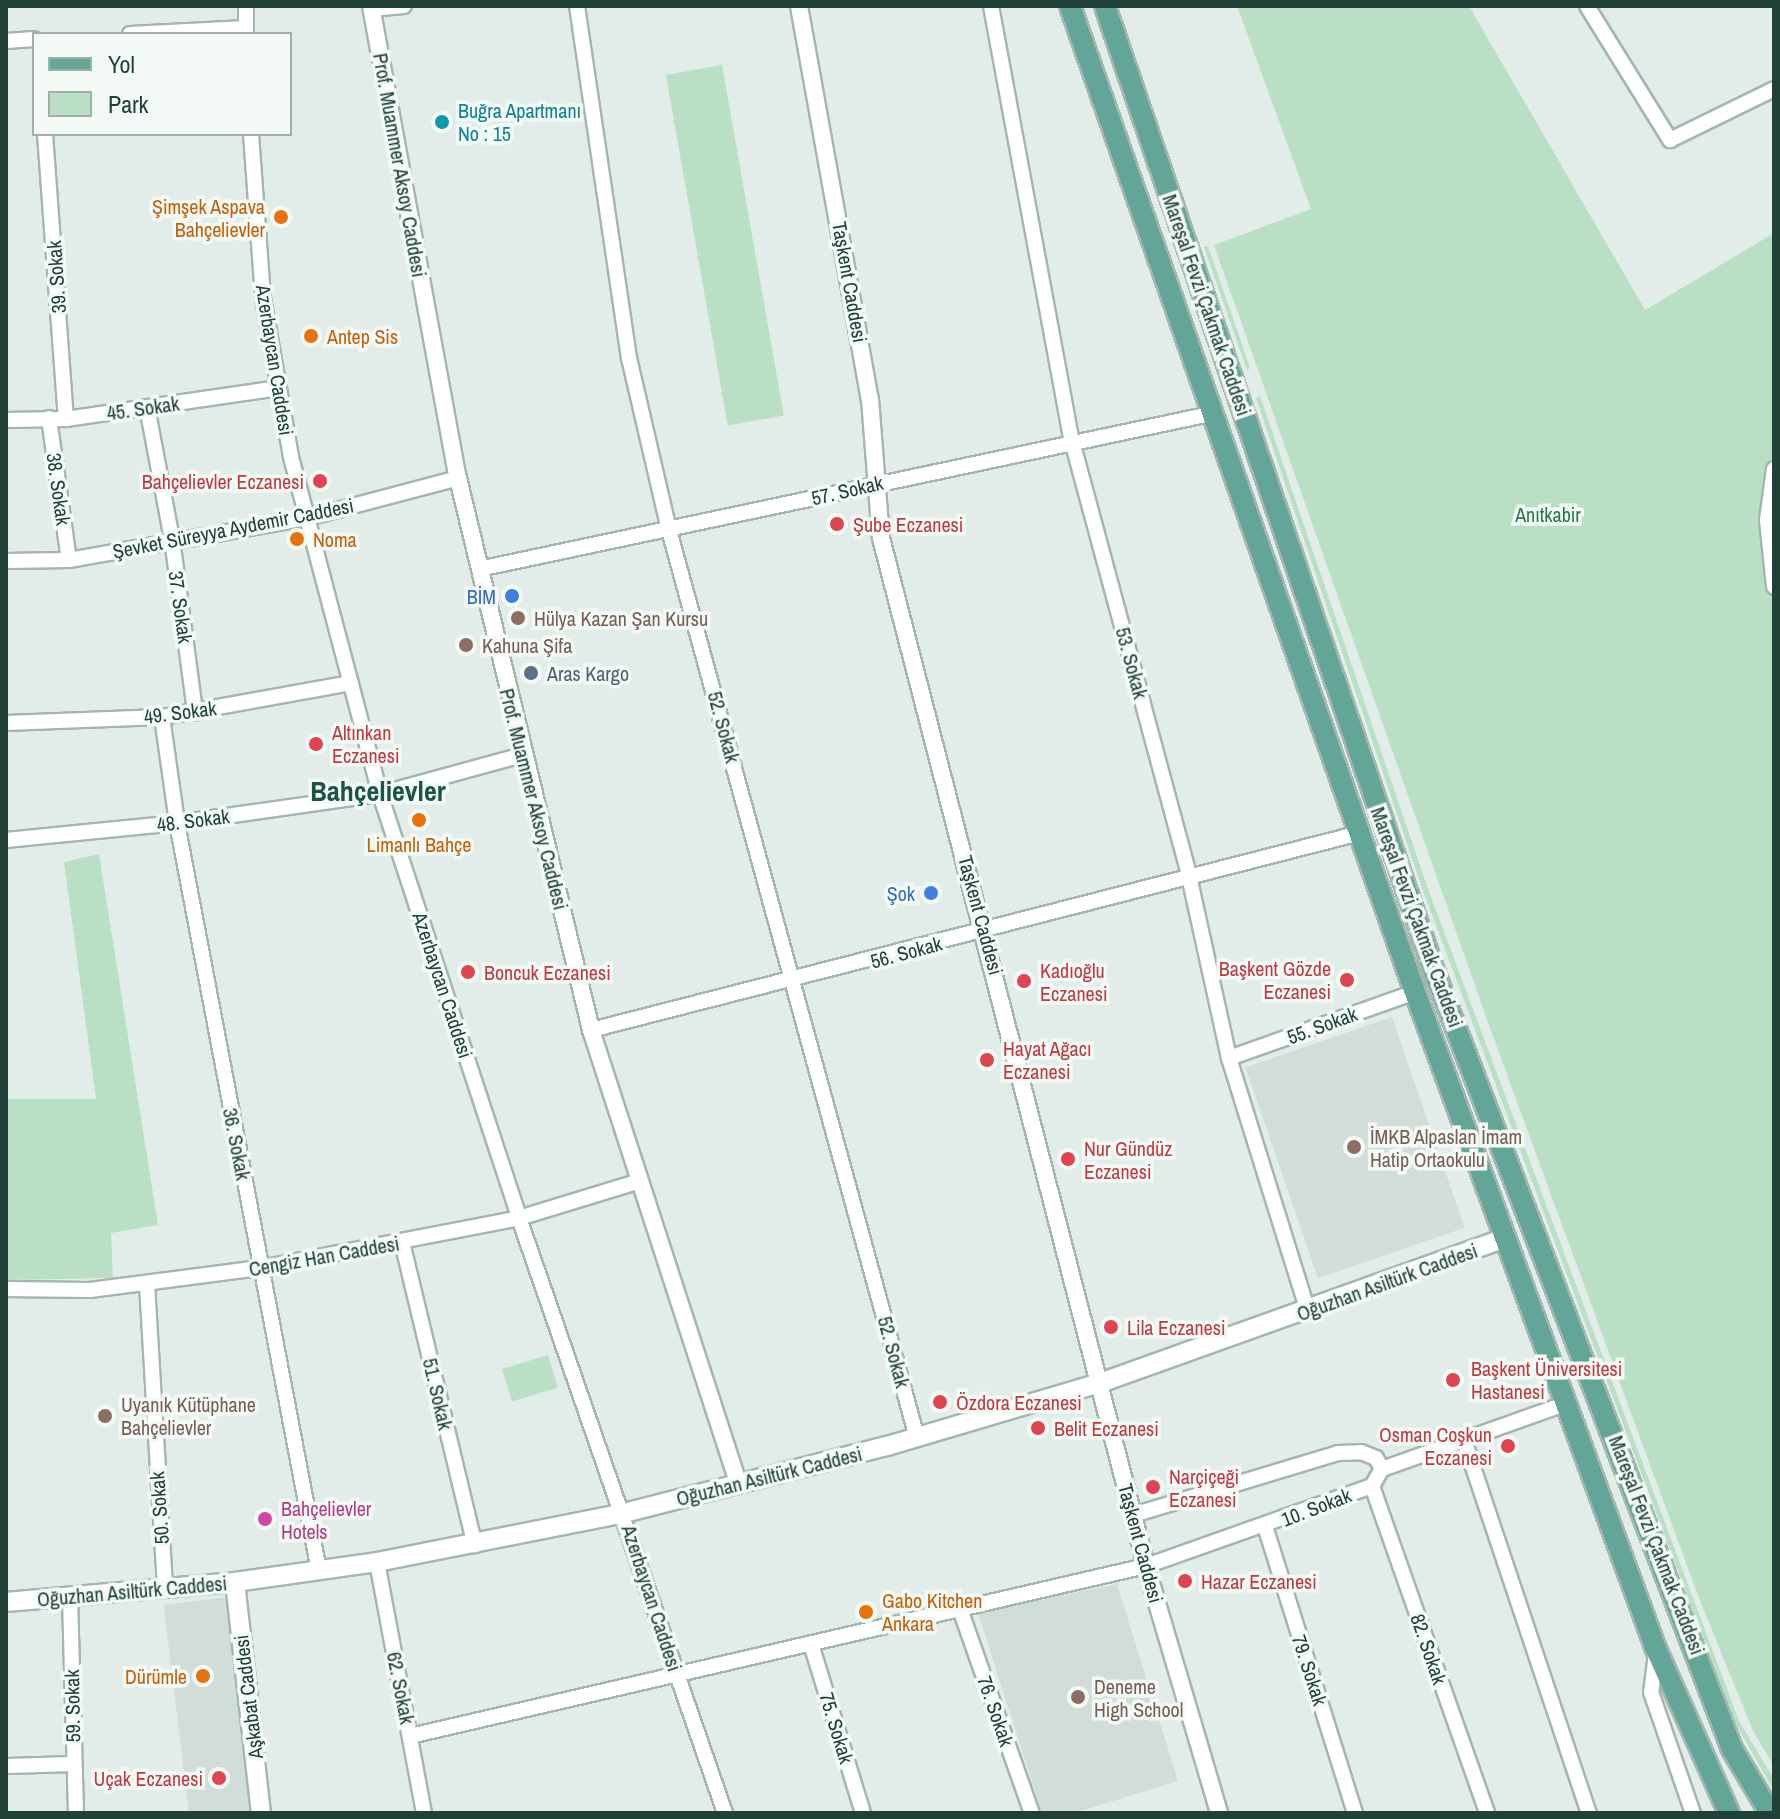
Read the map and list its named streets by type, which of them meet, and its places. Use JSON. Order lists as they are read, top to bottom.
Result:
{
  "streets": {
    "main road": ["Mareşal Fevzi Çakmak Caddesi", "Oğuzhan Asiltürk Caddesi", "Aşkabat Caddesi"],
    "street": [
      "Prof. Muammer Aksoy Caddesi",
      "39. Sokak",
      "Taşkent Caddesi",
      "Azerbaycan Caddesi",
      "45. Sokak",
      "38. Sokak",
      "57. Sokak",
      "Şevket Süreyya Aydemir Caddesi",
      "37. Sokak",
      "53. Sokak",
      "49. Sokak",
      "52. Sokak",
      "48. Sokak",
      "56. Sokak",
      "55. Sokak",
      "36. Sokak",
      "Cengiz Han Caddesi",
      "51. Sokak",
      "10. Sokak",
      "50. Sokak",
      "82. Sokak",
      "79. Sokak",
      "62. Sokak",
      "59. Sokak",
      "76. Sokak",
      "75. Sokak"
    ]
  },
  "crossings": [
    ["Prof. Muammer Aksoy Caddesi", "57. Sokak"],
    ["Prof. Muammer Aksoy Caddesi", "Şevket Süreyya Aydemir Caddesi"],
    ["Prof. Muammer Aksoy Caddesi", "48. Sokak"],
    ["Prof. Muammer Aksoy Caddesi", "56. Sokak"],
    ["Prof. Muammer Aksoy Caddesi", "Cengiz Han Caddesi"],
    ["Prof. Muammer Aksoy Caddesi", "Oğuzhan Asiltürk Caddesi"],
    ["39. Sokak", "45. Sokak"],
    ["Taşkent Caddesi", "57. Sokak"],
    ["Taşkent Caddesi", "56. Sokak"],
    ["Taşkent Caddesi", "Oğuzhan Asiltürk Caddesi"],
    ["Taşkent Caddesi", "10. Sokak"],
    ["Mareşal Fevzi Çakmak Caddesi", "57. Sokak"],
    ["Mareşal Fevzi Çakmak Caddesi", "56. Sokak"],
    ["Mareşal Fevzi Çakmak Caddesi", "55. Sokak"],
    ["Mareşal Fevzi Çakmak Caddesi", "Oğuzhan Asiltürk Caddesi"],
    ["Azerbaycan Caddesi", "45. Sokak"],
    ["Azerbaycan Caddesi", "Şevket Süreyya Aydemir Caddesi"],
    ["Azerbaycan Caddesi", "49. Sokak"],
    ["Azerbaycan Caddesi", "48. Sokak"],
    ["Azerbaycan Caddesi", "Cengiz Han Caddesi"],
    ["Azerbaycan Caddesi", "Oğuzhan Asiltürk Caddesi"],
    ["Azerbaycan Caddesi", "10. Sokak"],
    ["45. Sokak", "38. Sokak"],
    ["45. Sokak", "37. Sokak"],
    ["38. Sokak", "Şevket Süreyya Aydemir Caddesi"],
    ["57. Sokak", "53. Sokak"],
    ["57. Sokak", "52. Sokak"],
    ["Şevket Süreyya Aydemir Caddesi", "37. Sokak"],
    ["37. Sokak", "49. Sokak"],
    ["53. Sokak", "56. Sokak"],
    ["53. Sokak", "55. Sokak"],
    ["53. Sokak", "Oğuzhan Asiltürk Caddesi"],
    ["49. Sokak", "36. Sokak"],
    ["52. Sokak", "56. Sokak"],
    ["52. Sokak", "Oğuzhan Asiltürk Caddesi"],
    ["48. Sokak", "36. Sokak"],
    ["36. Sokak", "Cengiz Han Caddesi"],
    ["36. Sokak", "Oğuzhan Asiltürk Caddesi"],
    ["Cengiz Han Caddesi", "51. Sokak"],
    ["Cengiz Han Caddesi", "50. Sokak"],
    ["Oğuzhan Asiltürk Caddesi", "51. Sokak"],
    ["Oğuzhan Asiltürk Caddesi", "50. Sokak"],
    ["Oğuzhan Asiltürk Caddesi", "62. Sokak"],
    ["Oğuzhan Asiltürk Caddesi", "Aşkabat Caddesi"],
    ["Oğuzhan Asiltürk Caddesi", "59. Sokak"],
    ["10. Sokak", "82. Sokak"],
    ["10. Sokak", "79. Sokak"],
    ["10. Sokak", "62. Sokak"],
    ["10. Sokak", "76. Sokak"],
    ["10. Sokak", "75. Sokak"]
  ],
  "districts": ["Bahçelievler"],
  "parks": ["Anıtkabir"],
  "places": [
    "Buğra Apartmanı No : 15",
    "Şimşek Aspava Bahçelievler",
    "Antep Sis",
    "Bahçelievler Eczanesi",
    "Şube Eczanesi",
    "Noma",
    "BİM",
    "Hülya Kazan Şan Kursu",
    "Kahuna Şifa",
    "Aras Kargo",
    "Altınkan Eczanesi",
    "Limanlı Bahçe",
    "Şok",
    "Boncuk Eczanesi",
    "Başkent Gözde Eczanesi",
    "Kadıoğlu Eczanesi",
    "Hayat Ağacı Eczanesi",
    "İMKB Alpaslan İmam Hatip Ortaokulu",
    "Nur Gündüz Eczanesi",
    "Lila Eczanesi",
    "Başkent Üniversitesi Hastanesi",
    "Özdora Eczanesi",
    "Uyanık Kütüphane Bahçelievler",
    "Belit Eczanesi",
    "Osman Coşkun Eczanesi",
    "Narçiçeği Eczanesi",
    "Bahçelievler Hotels",
    "Hazar Eczanesi",
    "Gabo Kitchen Ankara",
    "Dürümle",
    "Deneme High School",
    "Uçak Eczanesi"
  ],
  "legend": ["Yol", "Park"]
}
